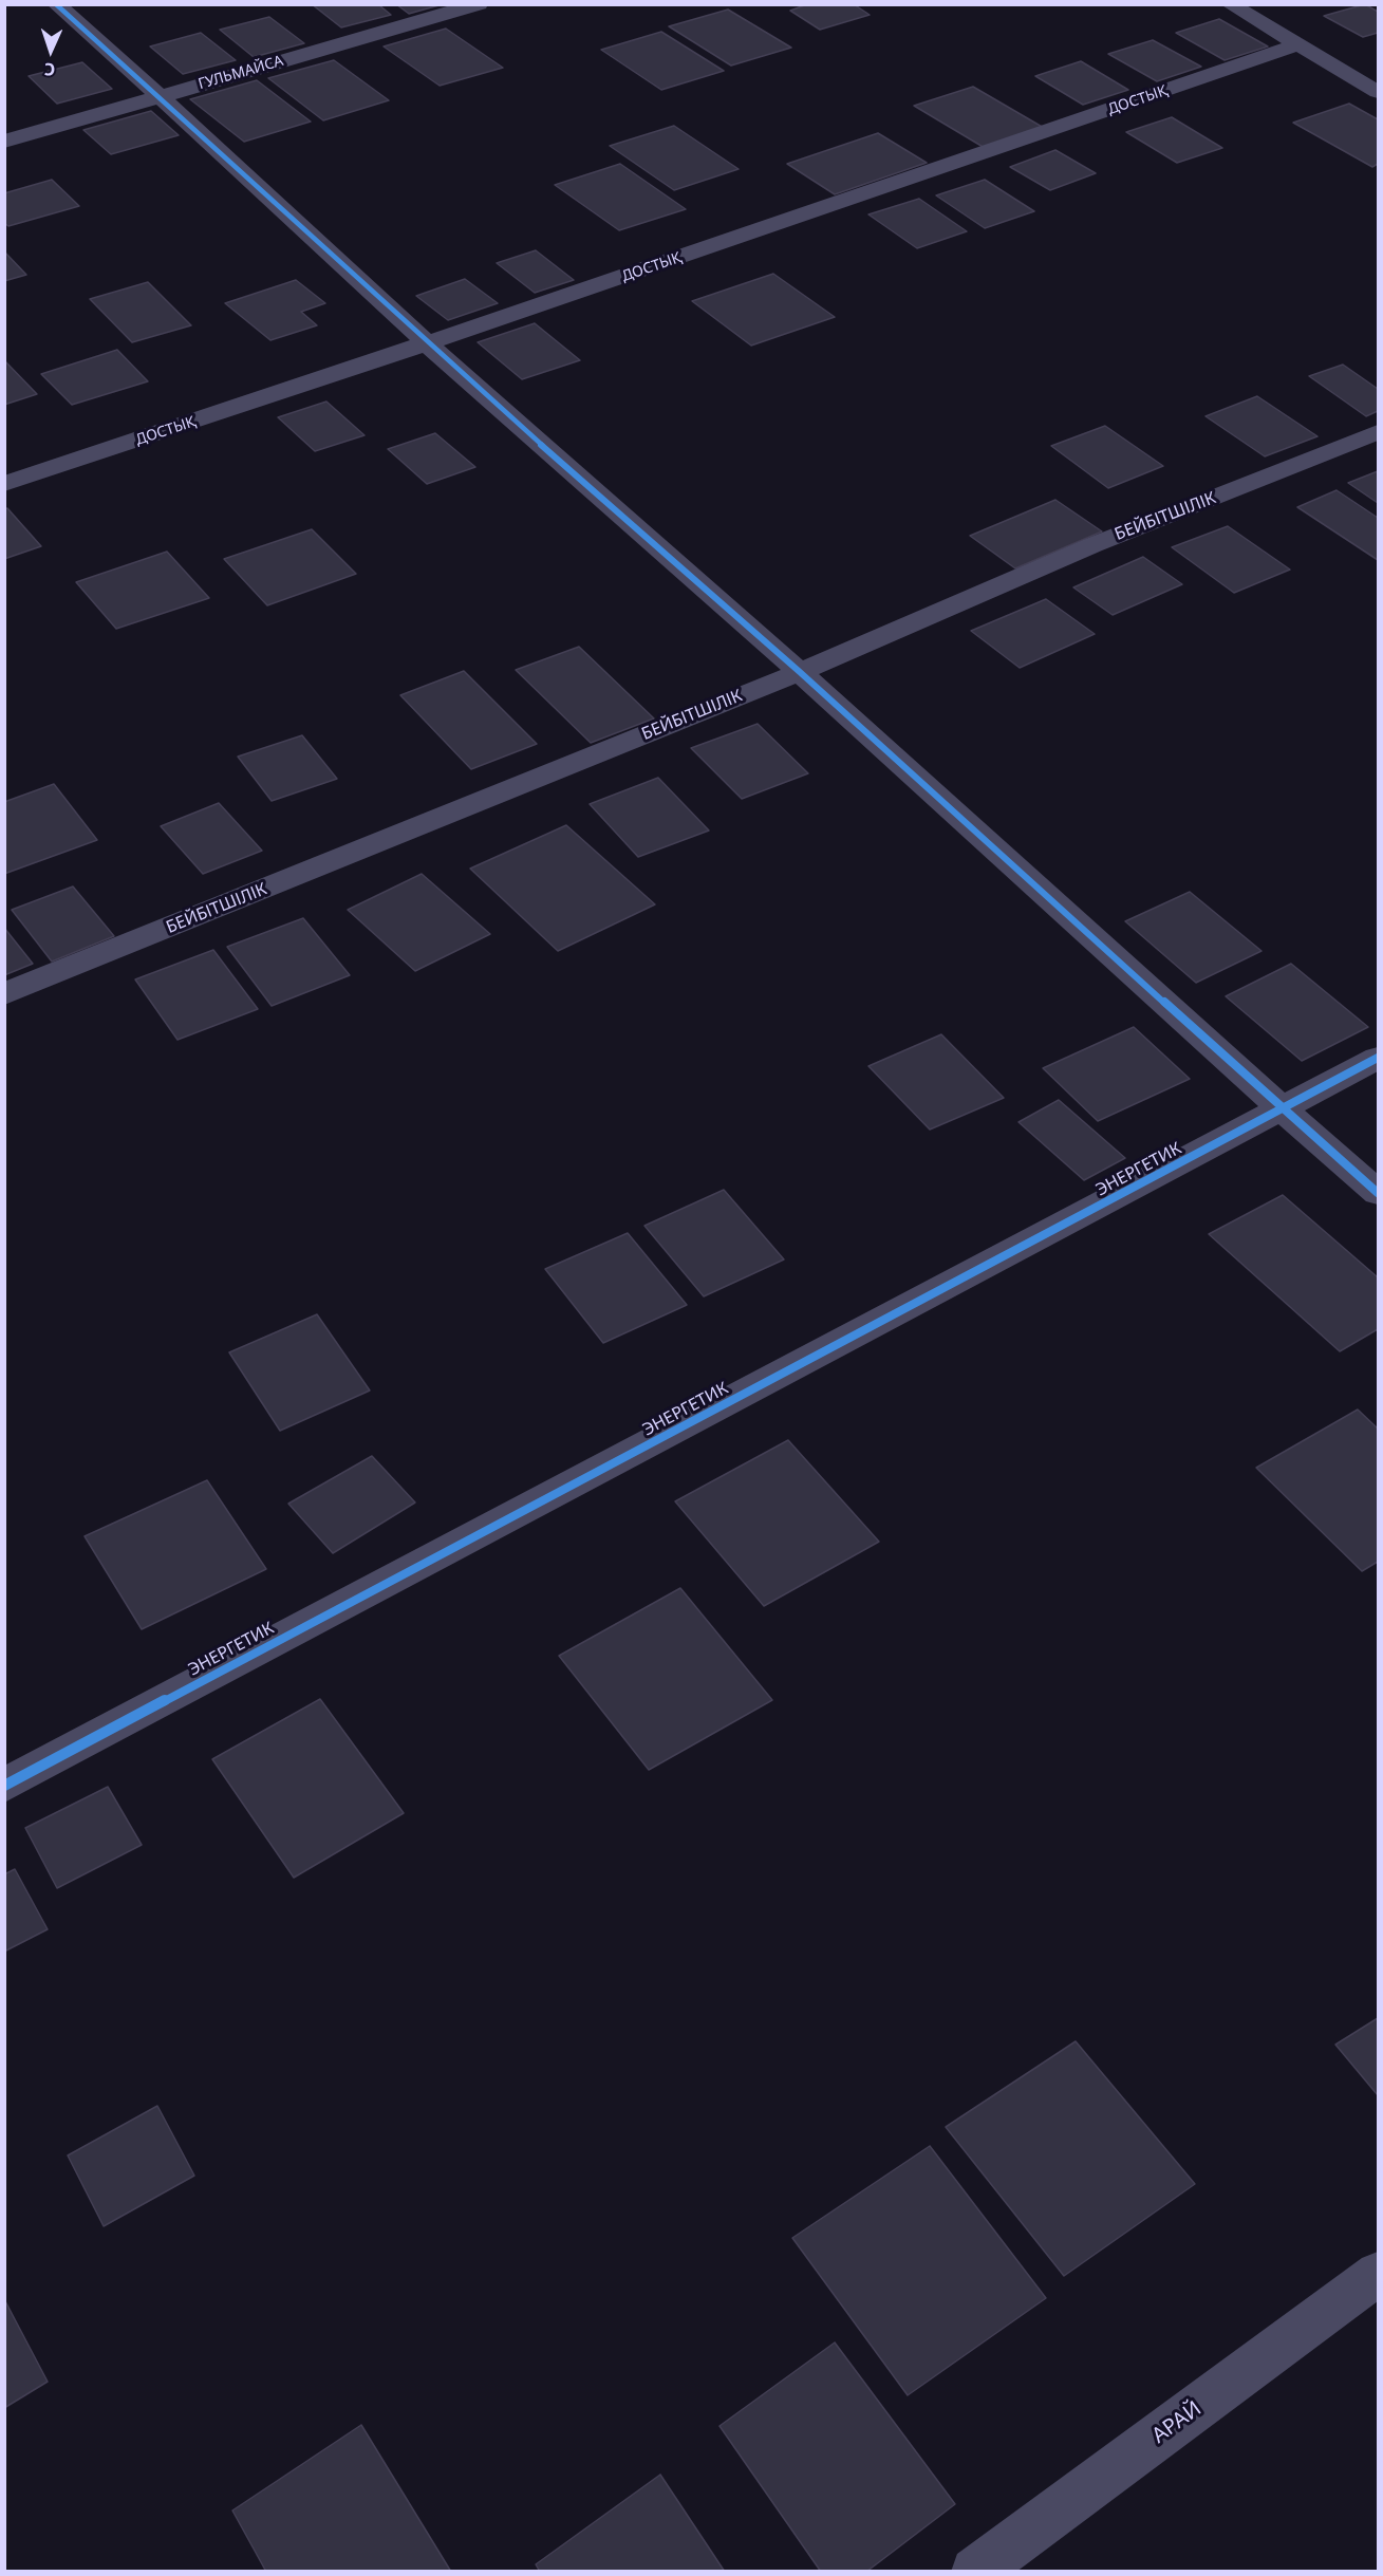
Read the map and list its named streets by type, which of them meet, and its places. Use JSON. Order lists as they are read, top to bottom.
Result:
{
  "streets": {
    "street": [
      "ГУЛЬМАЙСА",
      "ДОСТЫҚ",
      "БЕЙБІТШІЛІК",
      "ЭНЕРГЕТИК",
      "АРАЙ"
    ]
  },
  "north": "bottom"
}
